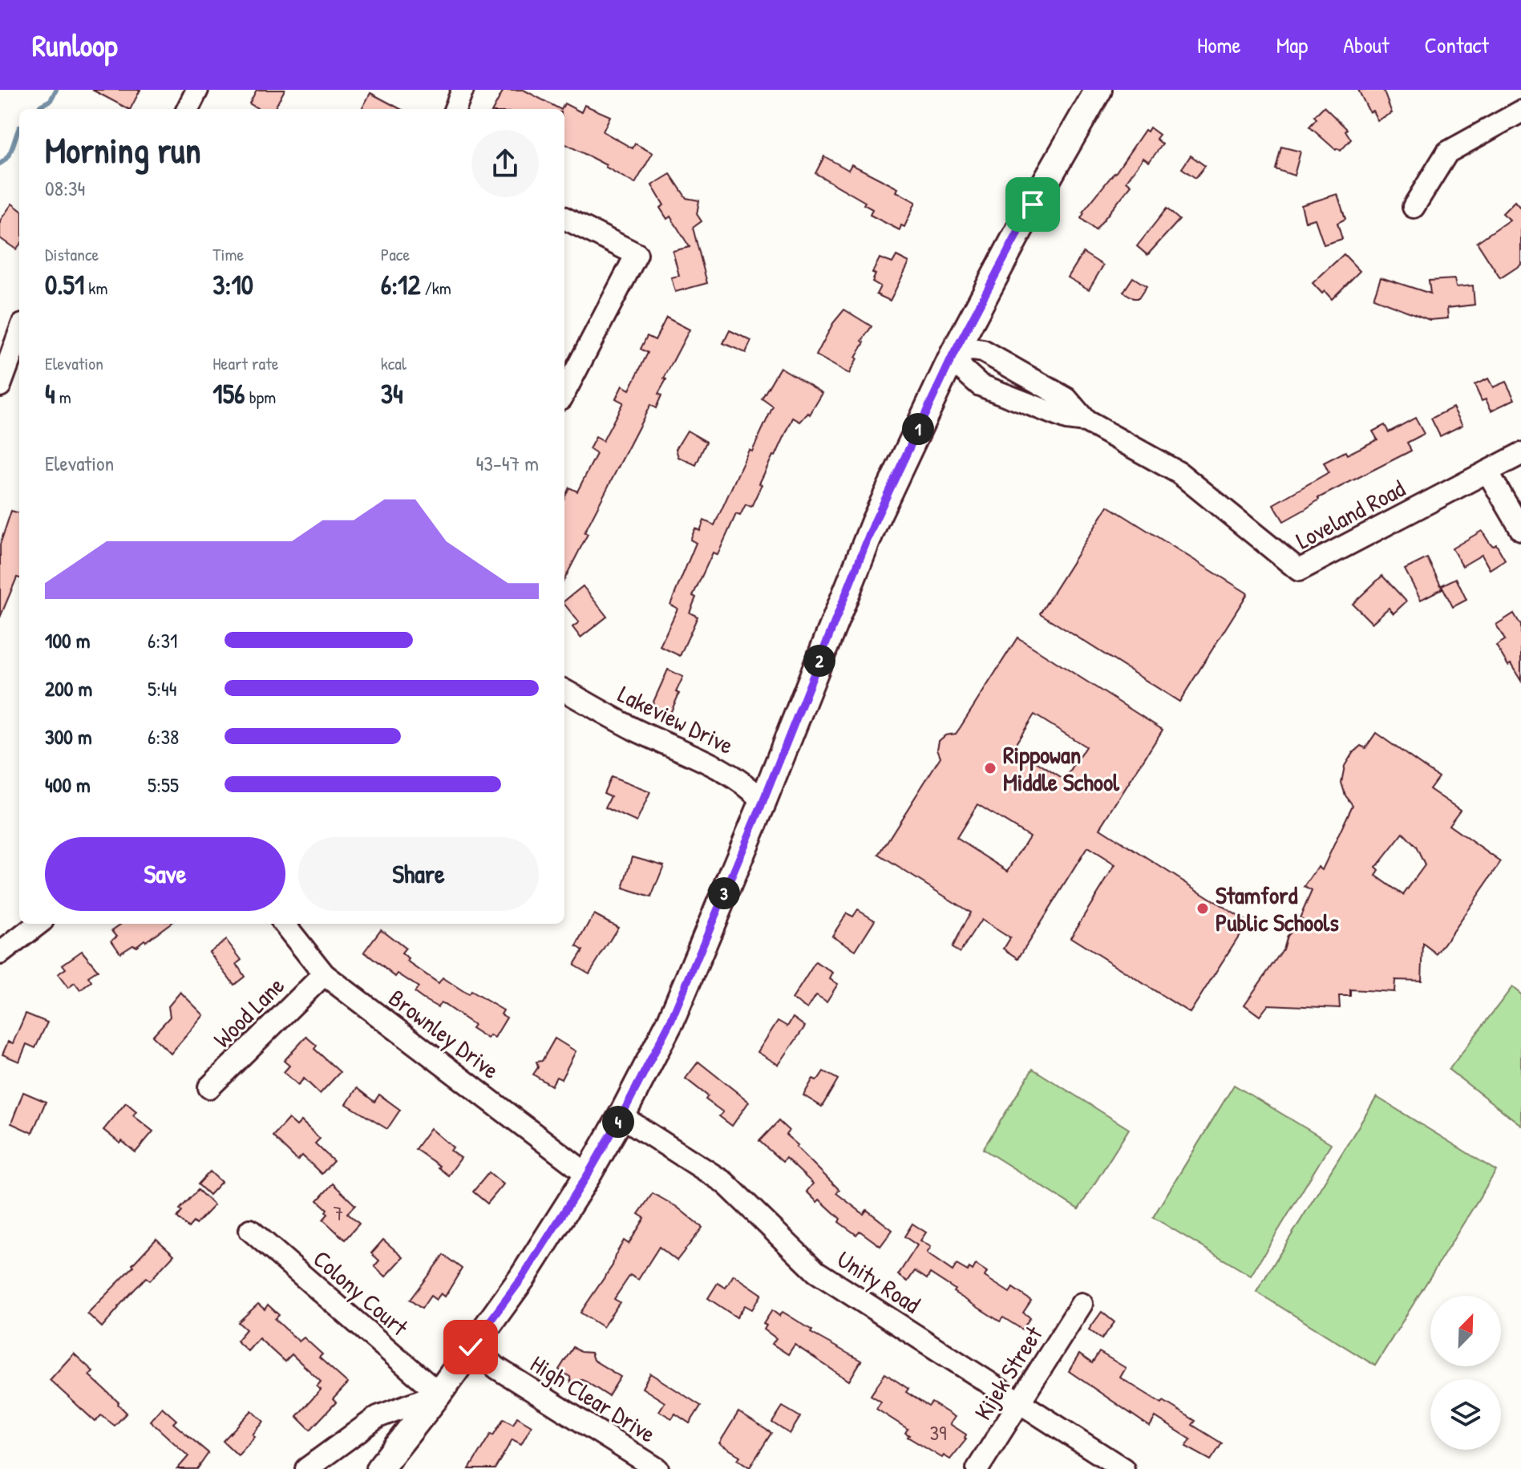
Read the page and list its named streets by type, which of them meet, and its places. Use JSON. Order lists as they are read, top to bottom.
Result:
{
  "streets": {
    "street": [
      "Loveland Road",
      "Lakeview Drive",
      "Wood Lane",
      "Brownley Drive",
      "Unity Road",
      "Colony Court",
      "Kijek Street",
      "High Clear Drive"
    ]
  },
  "crossings": [
    ["Wood Lane", "Brownley Drive"],
    ["Unity Road", "Kijek Street"]
  ],
  "places": ["Rippowan Middle School", "Stamford Public Schools"],
  "house_numbers": ["7", "39"],
  "north": "top right",
  "page": {
    "header": "Runloop",
    "nav": [
      "Home",
      "Map",
      "About",
      "Contact"
    ],
    "heading": ["Morning run", "08:34"],
    "stats": [
      ["Distance", "0.51 km"],
      ["Time", "3:10"],
      ["Pace", "6:12 /km"],
      ["Elevation", "4 m"],
      ["Heart rate", "156 bpm"],
      ["kcal", "34"]
    ],
    "pins": [
      "1",
      "2",
      "3",
      "4"
    ],
    "chart": ["Elevation", "43–47 m"],
    "list": [
      {
        "name": "100 m",
        "note": "6:31"
      },
      {
        "name": "200 m",
        "note": "5:44"
      },
      {
        "name": "300 m",
        "note": "6:38"
      },
      {
        "name": "400 m",
        "note": "5:55"
      }
    ],
    "buttons": ["Save", "Share"]
  }
}
